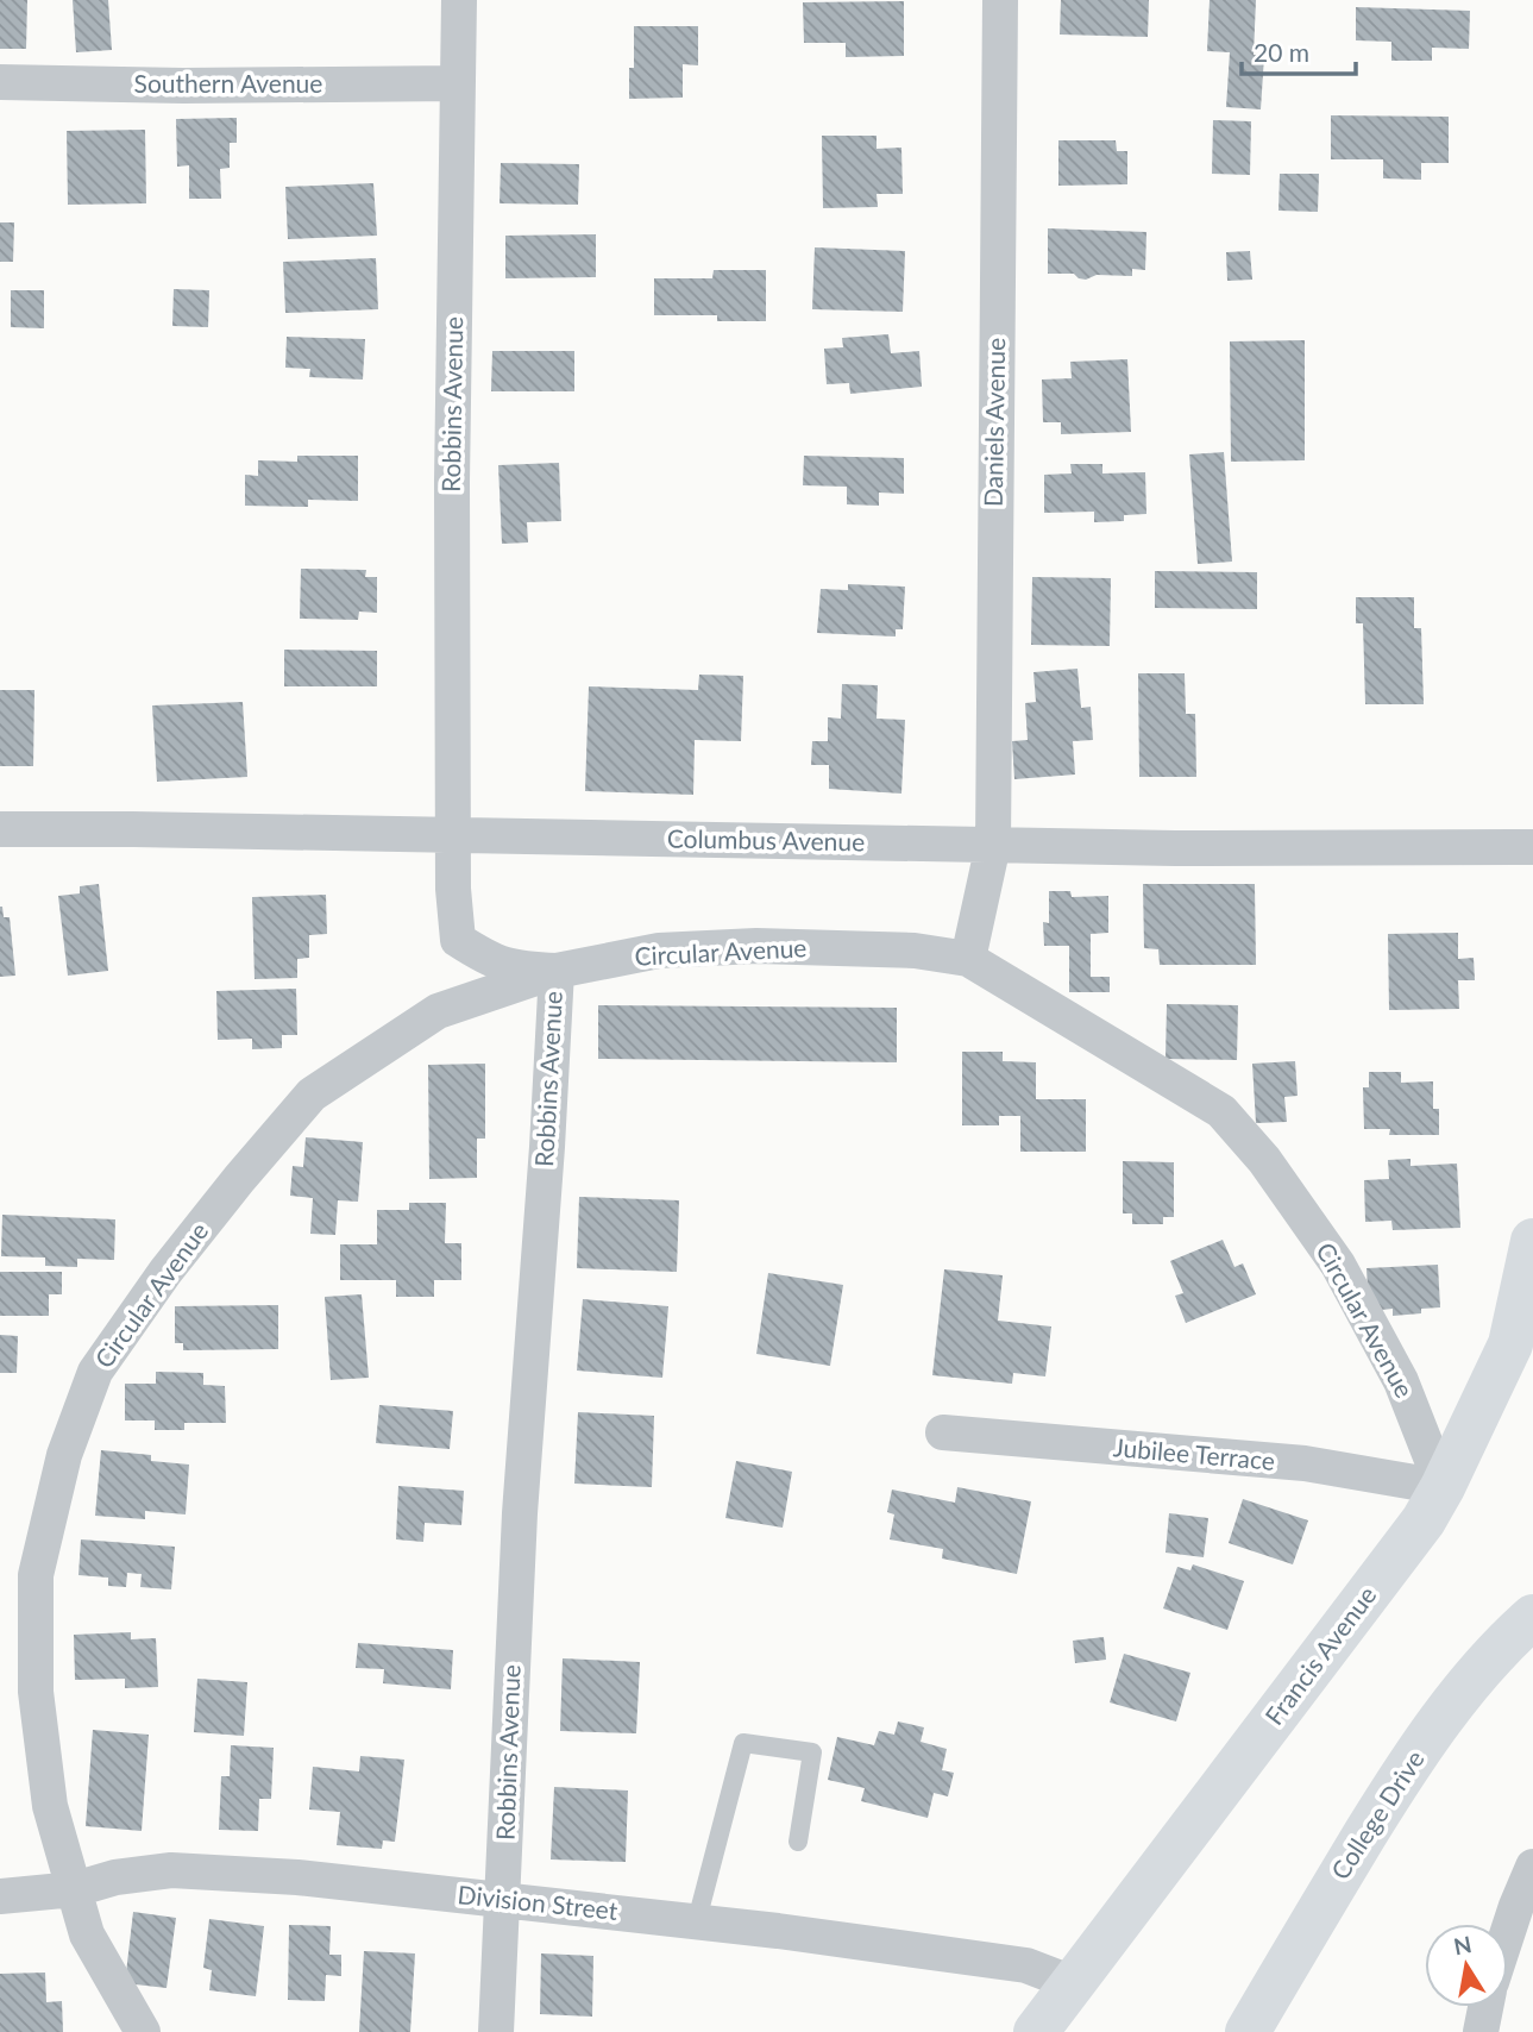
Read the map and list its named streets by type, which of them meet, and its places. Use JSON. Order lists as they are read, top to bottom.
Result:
{
  "streets": {
    "street": [
      "Southern Avenue",
      "Robbins Avenue",
      "Daniels Avenue",
      "Columbus Avenue",
      "Circular Avenue",
      "Jubilee Terrace",
      "Francis Avenue",
      "College Drive",
      "Division Street"
    ]
  },
  "crossings": [
    ["Southern Avenue", "Robbins Avenue"],
    ["Robbins Avenue", "Columbus Avenue"],
    ["Robbins Avenue", "Circular Avenue"],
    ["Robbins Avenue", "Division Street"],
    ["Daniels Avenue", "Columbus Avenue"],
    ["Daniels Avenue", "Circular Avenue"],
    ["Circular Avenue", "Jubilee Terrace"],
    ["Circular Avenue", "Francis Avenue"],
    ["Circular Avenue", "Division Street"],
    ["Jubilee Terrace", "Francis Avenue"],
    ["Francis Avenue", "Division Street"]
  ],
  "scale_bar": "20 m",
  "north": "top"
}
